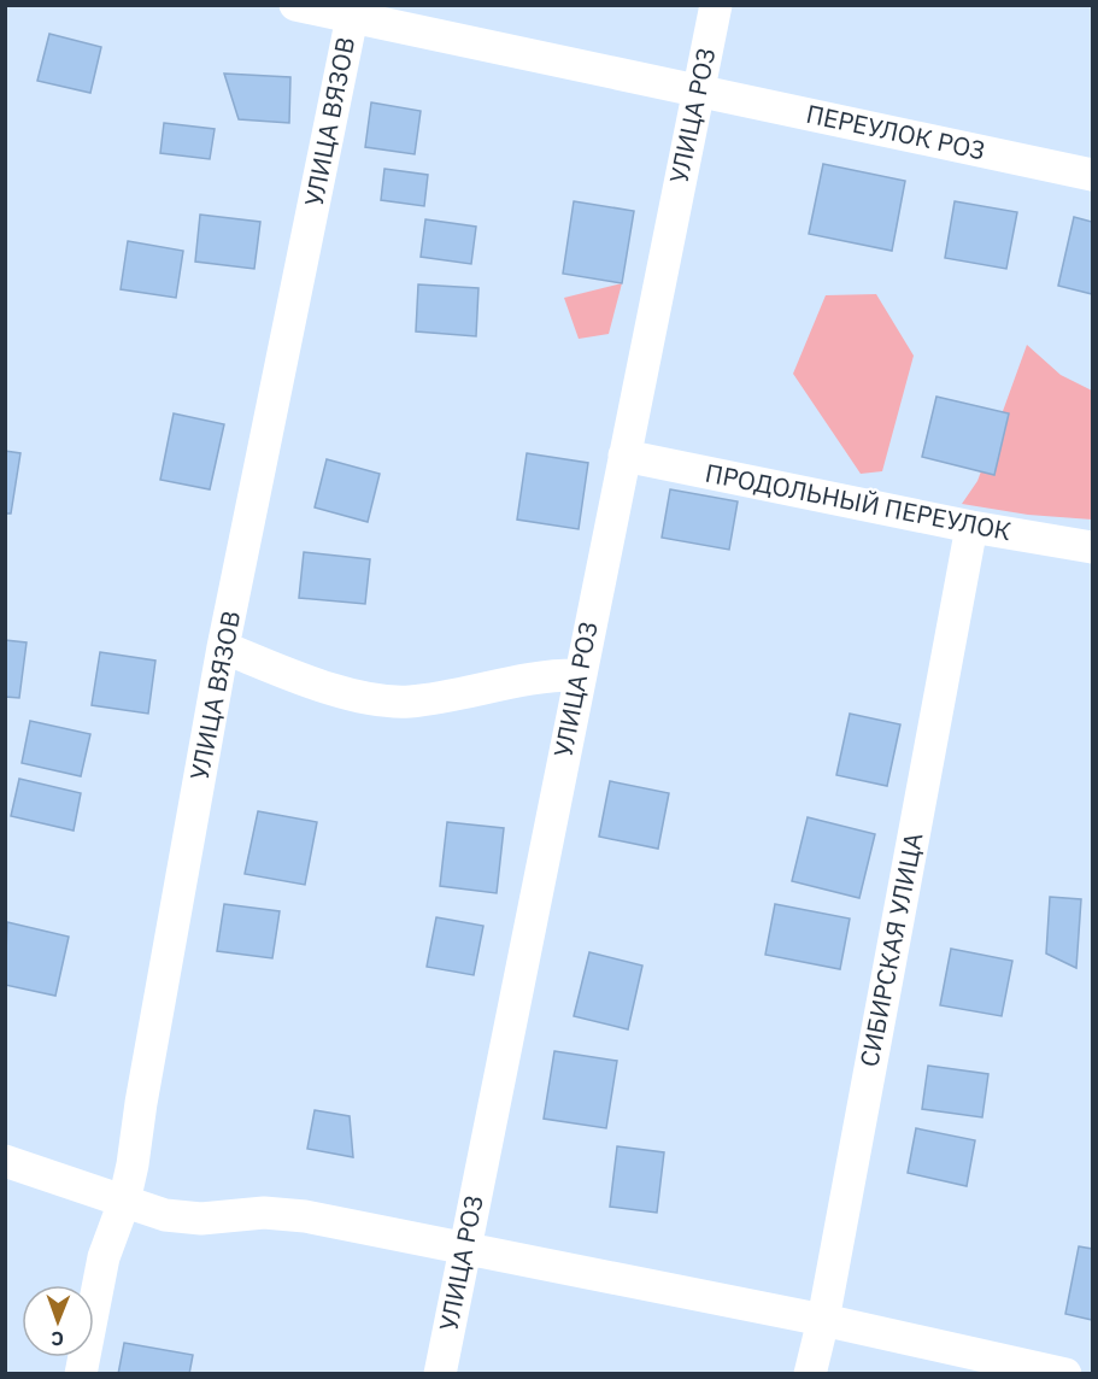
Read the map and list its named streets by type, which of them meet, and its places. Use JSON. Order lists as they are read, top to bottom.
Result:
{
  "streets": {
    "street": [
      "УЛИЦА РОЗ",
      "УЛИЦА ВЯЗОВ",
      "ПЕРЕУЛОК РОЗ",
      "ПРОДОЛЬНЫЙ ПЕРЕУЛОК",
      "СИБИРСКАЯ УЛИЦА"
    ]
  },
  "crossings": [
    ["УЛИЦА РОЗ", "ПЕРЕУЛОК РОЗ"],
    ["УЛИЦА РОЗ", "ПРОДОЛЬНЫЙ ПЕРЕУЛОК"],
    ["УЛИЦА ВЯЗОВ", "ПЕРЕУЛОК РОЗ"],
    ["ПРОДОЛЬНЫЙ ПЕРЕУЛОК", "СИБИРСКАЯ УЛИЦА"]
  ],
  "north": "bottom"
}
